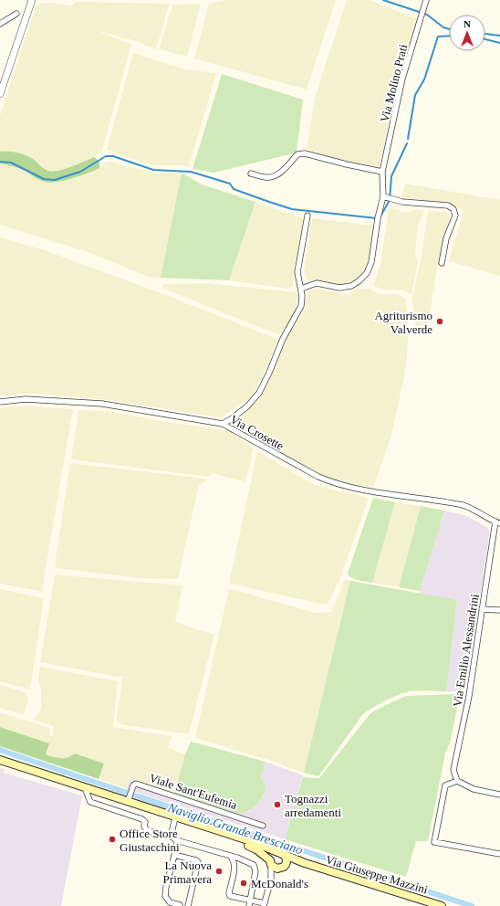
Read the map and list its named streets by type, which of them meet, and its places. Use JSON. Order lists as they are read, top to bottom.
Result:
{
  "streets": {
    "main road": ["Via Giuseppe Mazzini"],
    "street": [
      "Via Molino Prati",
      "Via Crosette",
      "Via Emilio Alessandrini",
      "Viale Sant'Eufemia"
    ]
  },
  "crossings": [
    ["Via Crosette", "Via Emilio Alessandrini"]
  ],
  "water": ["Naviglio Grande Bresciano"],
  "places": [
    "Agriturismo Valverde",
    "Tognazzi arredamenti",
    "Office Store Giustacchini",
    "La Nuova Primavera",
    "McDonald's"
  ],
  "north": "top"
}
